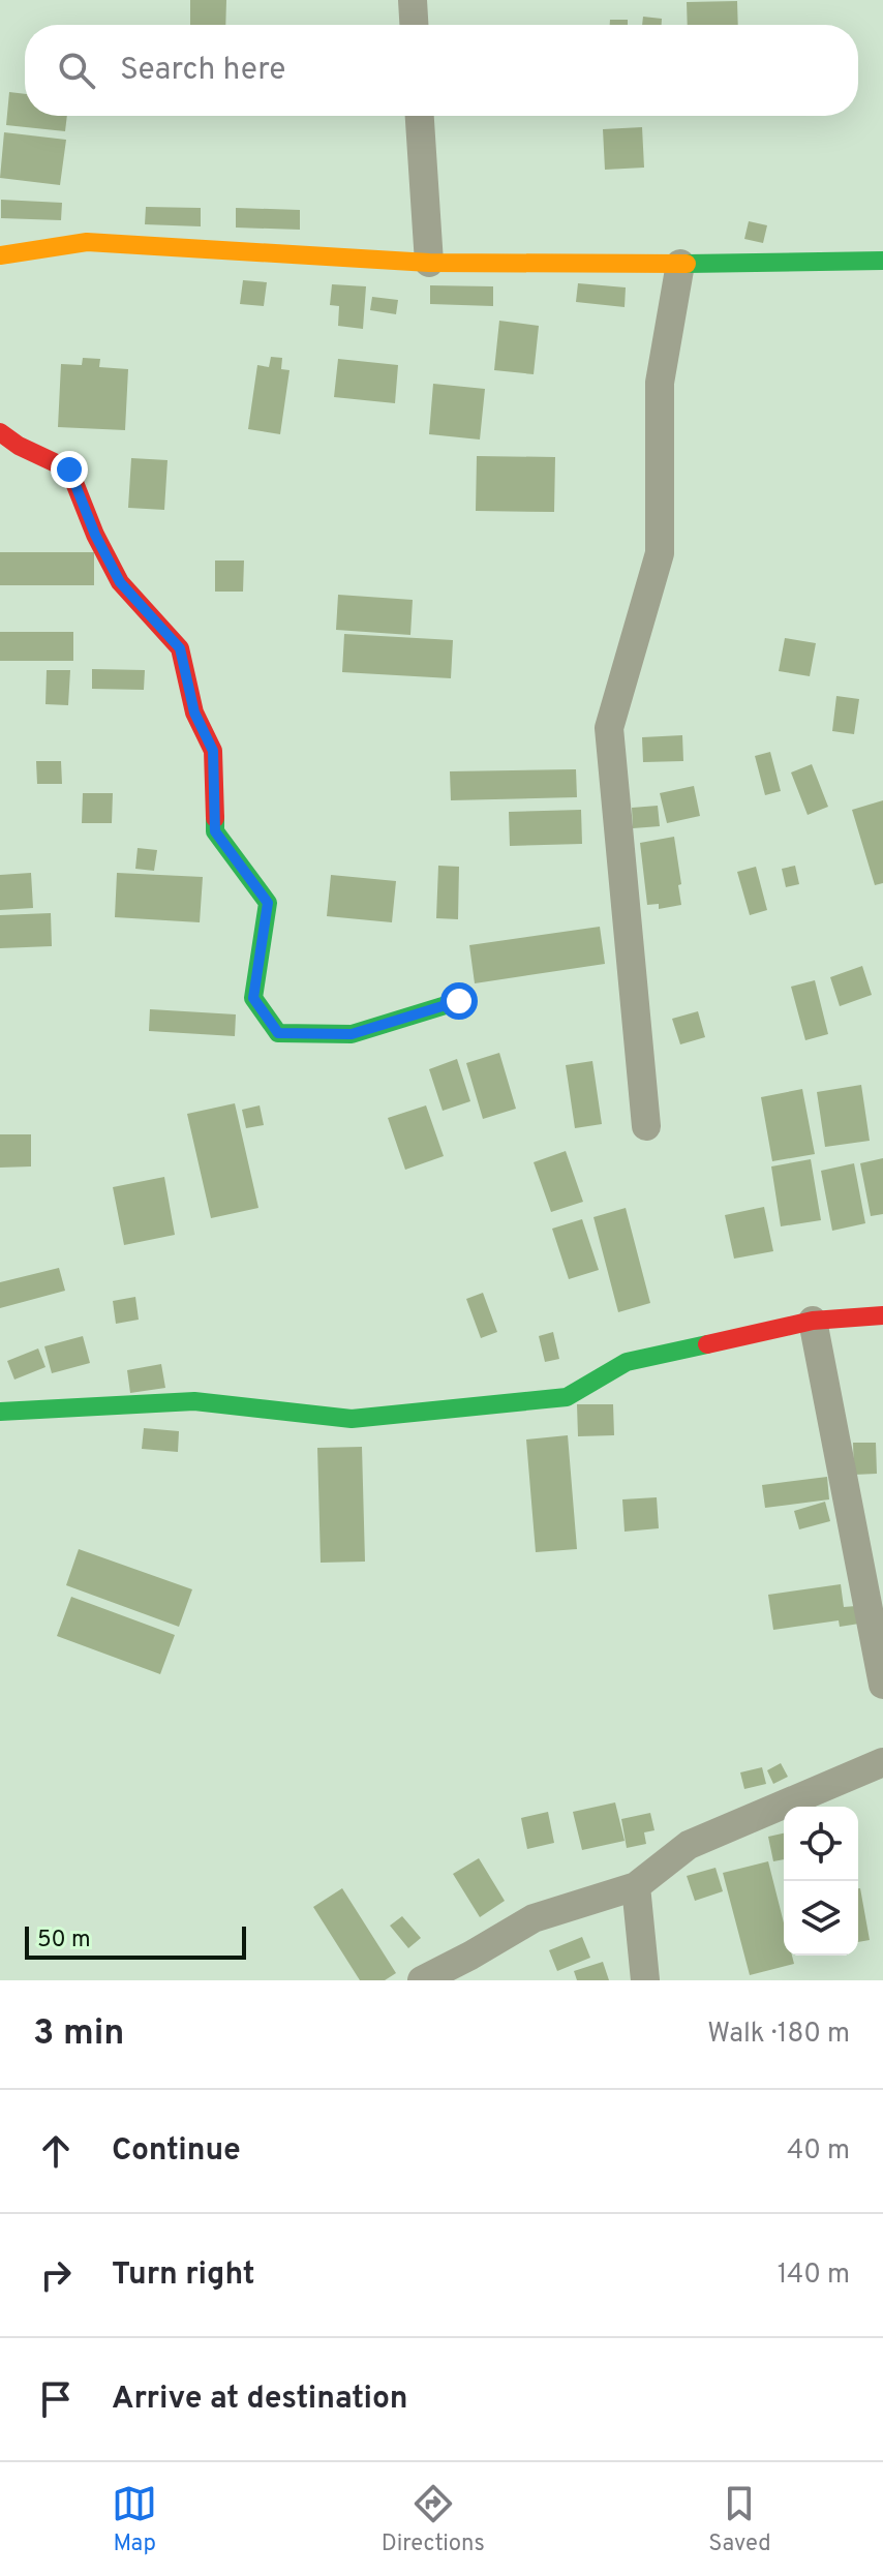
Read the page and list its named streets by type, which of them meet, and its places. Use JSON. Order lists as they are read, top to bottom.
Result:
{
  "scale_bar": "50 m",
  "page": {
    "search": "Search here",
    "scale": "50 m",
    "heading": ["3 min", "Walk · 180 m"],
    "list": [
      ["Continue", "40 m"],
      ["Turn right", "140 m"],
      "Arrive at destination"
    ],
    "nav": ["Map", "Directions", "Saved"]
  }
}
